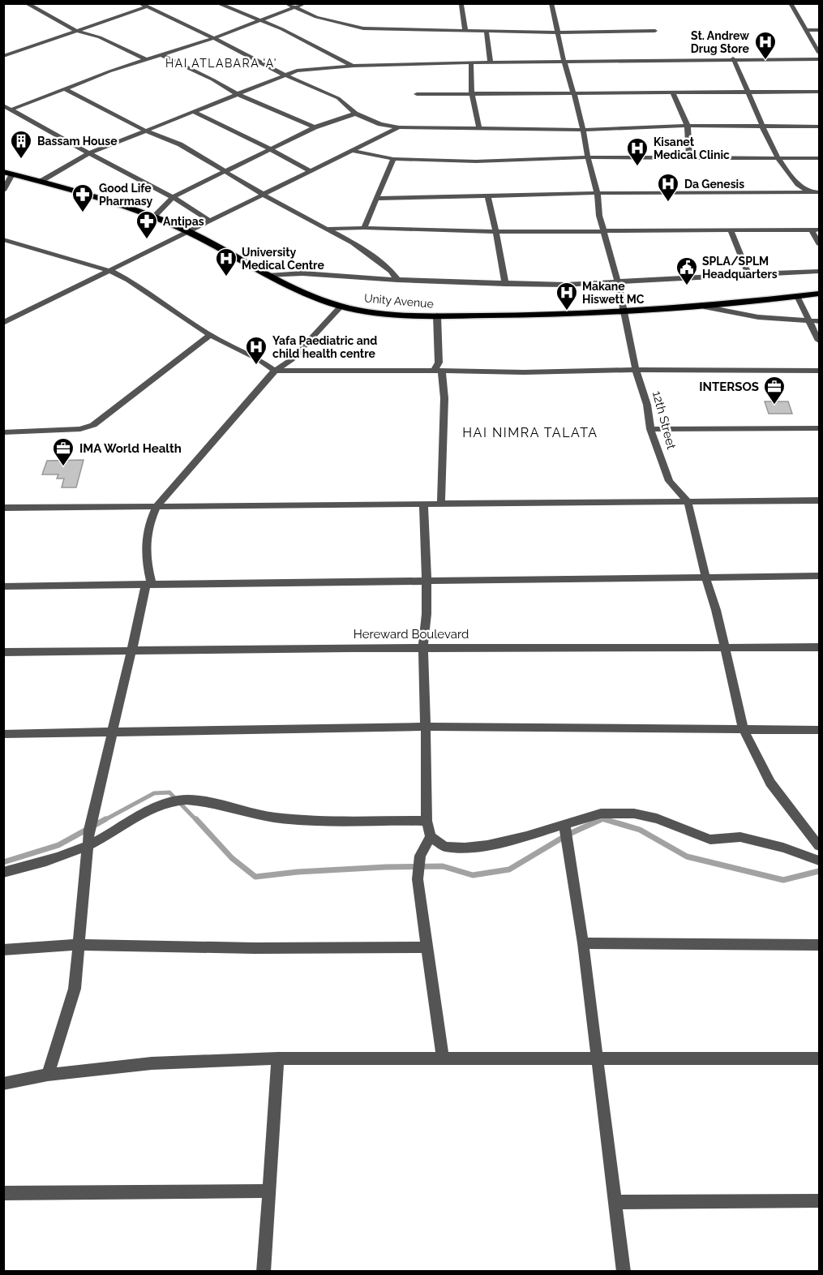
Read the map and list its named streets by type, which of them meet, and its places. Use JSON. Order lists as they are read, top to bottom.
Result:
{
  "streets": {
    "main road": ["Unity Avenue"],
    "street": ["12th Street", "Hereward Boulevard"]
  },
  "crossings": [
    ["Unity Avenue", "12th Street"],
    ["12th Street", "Hereward Boulevard"]
  ],
  "districts": ["HAI ATLABARA 'A'", "HAI NIMRA TALATA"],
  "places": {
    "hospital": [
      "St. Andrew Drug Store",
      "Kisanet Medical Clinic",
      "Da Genesis",
      "University Medical Centre",
      "Makane Hiswett MC",
      "Yafa Paediatric and child health centre"
    ],
    "building": ["Bassam House"],
    "pharmacy": ["Good Life Pharmasy", "Antipas"],
    "public building": ["SPLA/SPLM Headquarters"],
    "office": ["INTERSOS", "IMA World Health"]
  }
}
